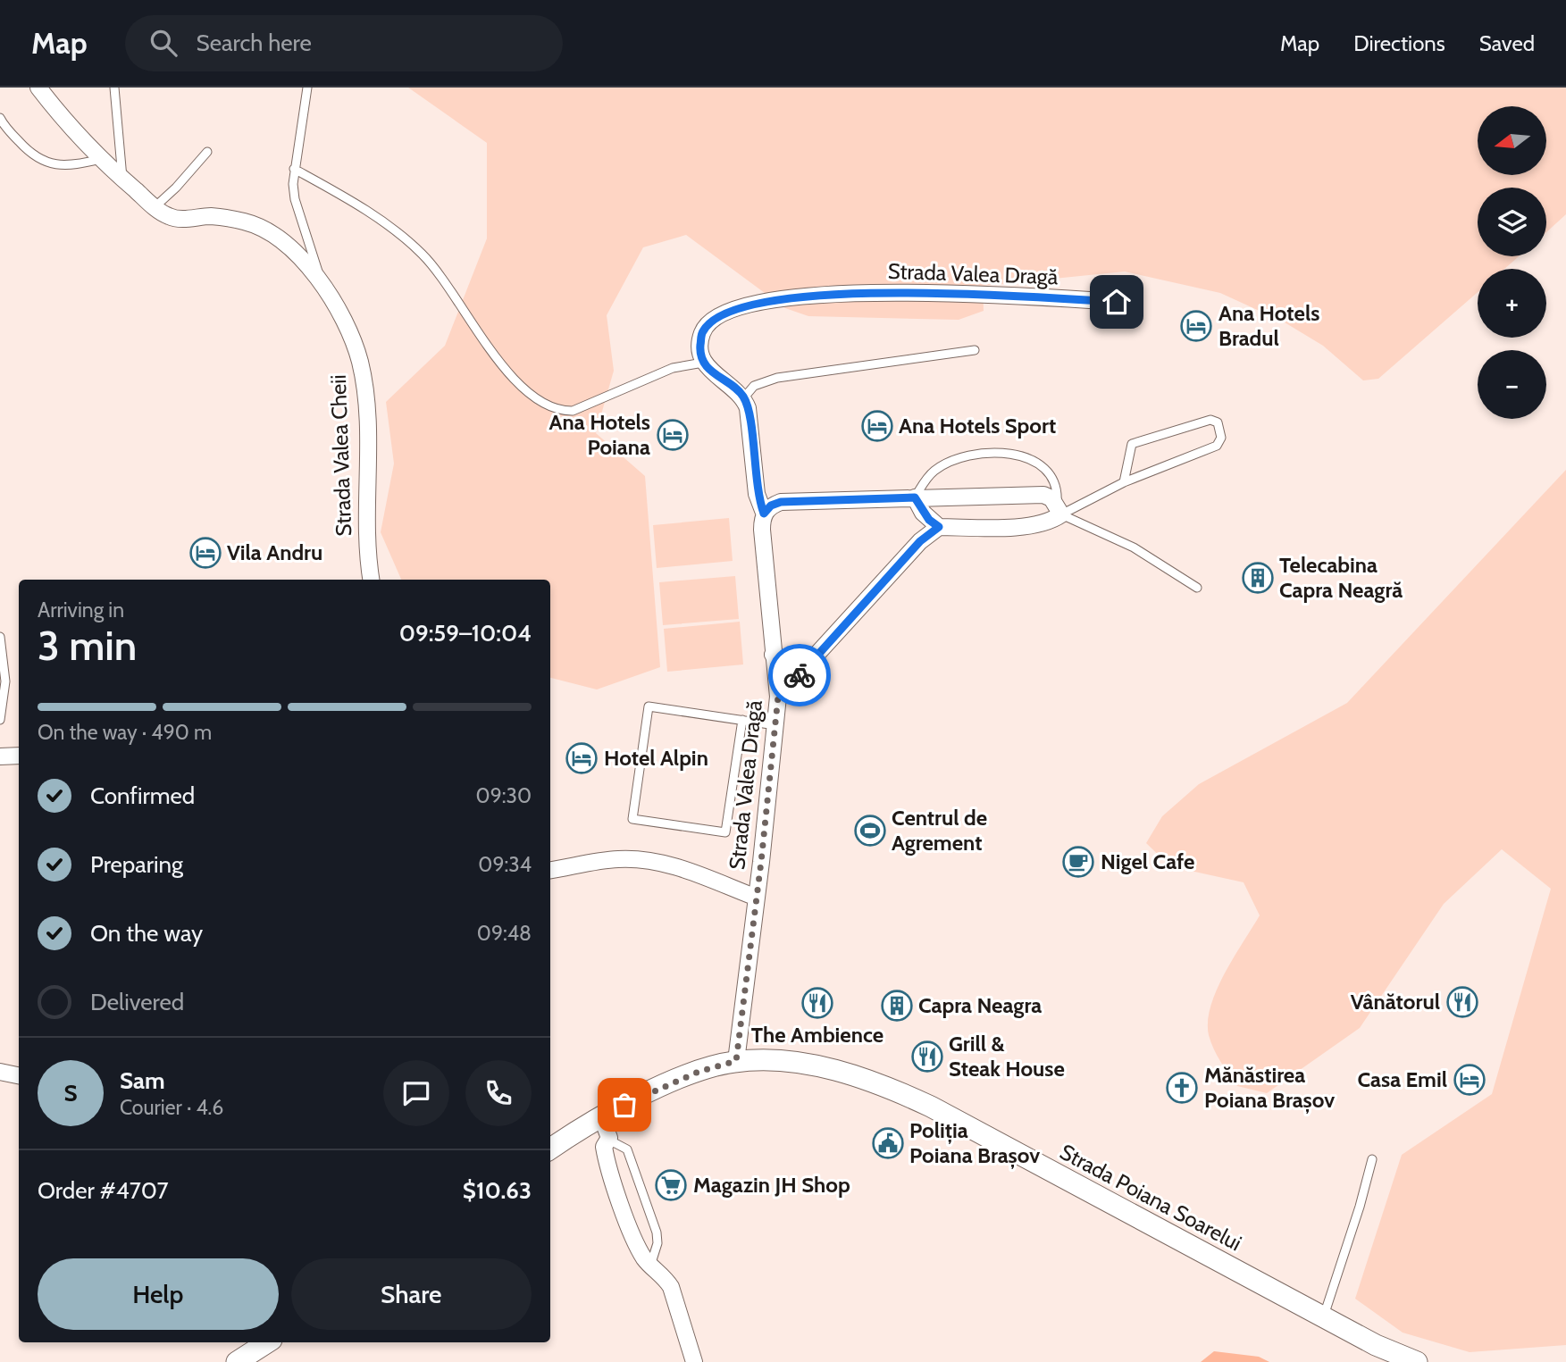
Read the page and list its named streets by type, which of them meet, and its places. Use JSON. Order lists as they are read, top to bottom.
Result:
{
  "streets": {
    "street": ["Strada Valea Dragă", "Strada Valea Cheii", "Strada Poiana Soarelui"]
  },
  "crossings": [
    ["Strada Valea Dragă", "Strada Poiana Soarelui"]
  ],
  "places": {
    "hotel": [
      "Ana Hotels Bradul",
      "Ana Hotels Sport",
      "Ana Hotels Poiana",
      "Vila Andru",
      "Hotel Alpin",
      "Casa Emil"
    ],
    "building": ["Telecabina Capra Neagră", "Capra Neagra"],
    "sports": ["Centrul de Agrement"],
    "cafe": ["Nigel Cafe"],
    "restaurant": ["Vânătorul", "The Ambience", "Grill & Steak House"],
    "church": ["Mănăstirea Poiana Brașov"],
    "public building": ["Poliția Poiana Brașov"],
    "supermarket": ["Magazin JH Shop"]
  },
  "north": "left",
  "page": {
    "header": "Map",
    "search": "Search here",
    "nav": ["Map", "Directions", "Saved"],
    "map_buttons": ["+", "−"],
    "heading": ["3 min", "Arriving in", "09:59–10:04"],
    "panel": [
      "Sam",
      "Courier · 4.6",
      "Order #4707",
      "$10.63"
    ],
    "bar": "On the way · 490 m",
    "list": [
      ["Confirmed", "09:30"],
      ["Preparing", "09:34"],
      ["On the way", "09:48"],
      "Delivered"
    ],
    "round": "S",
    "buttons": ["Help", "Share"]
  }
}
